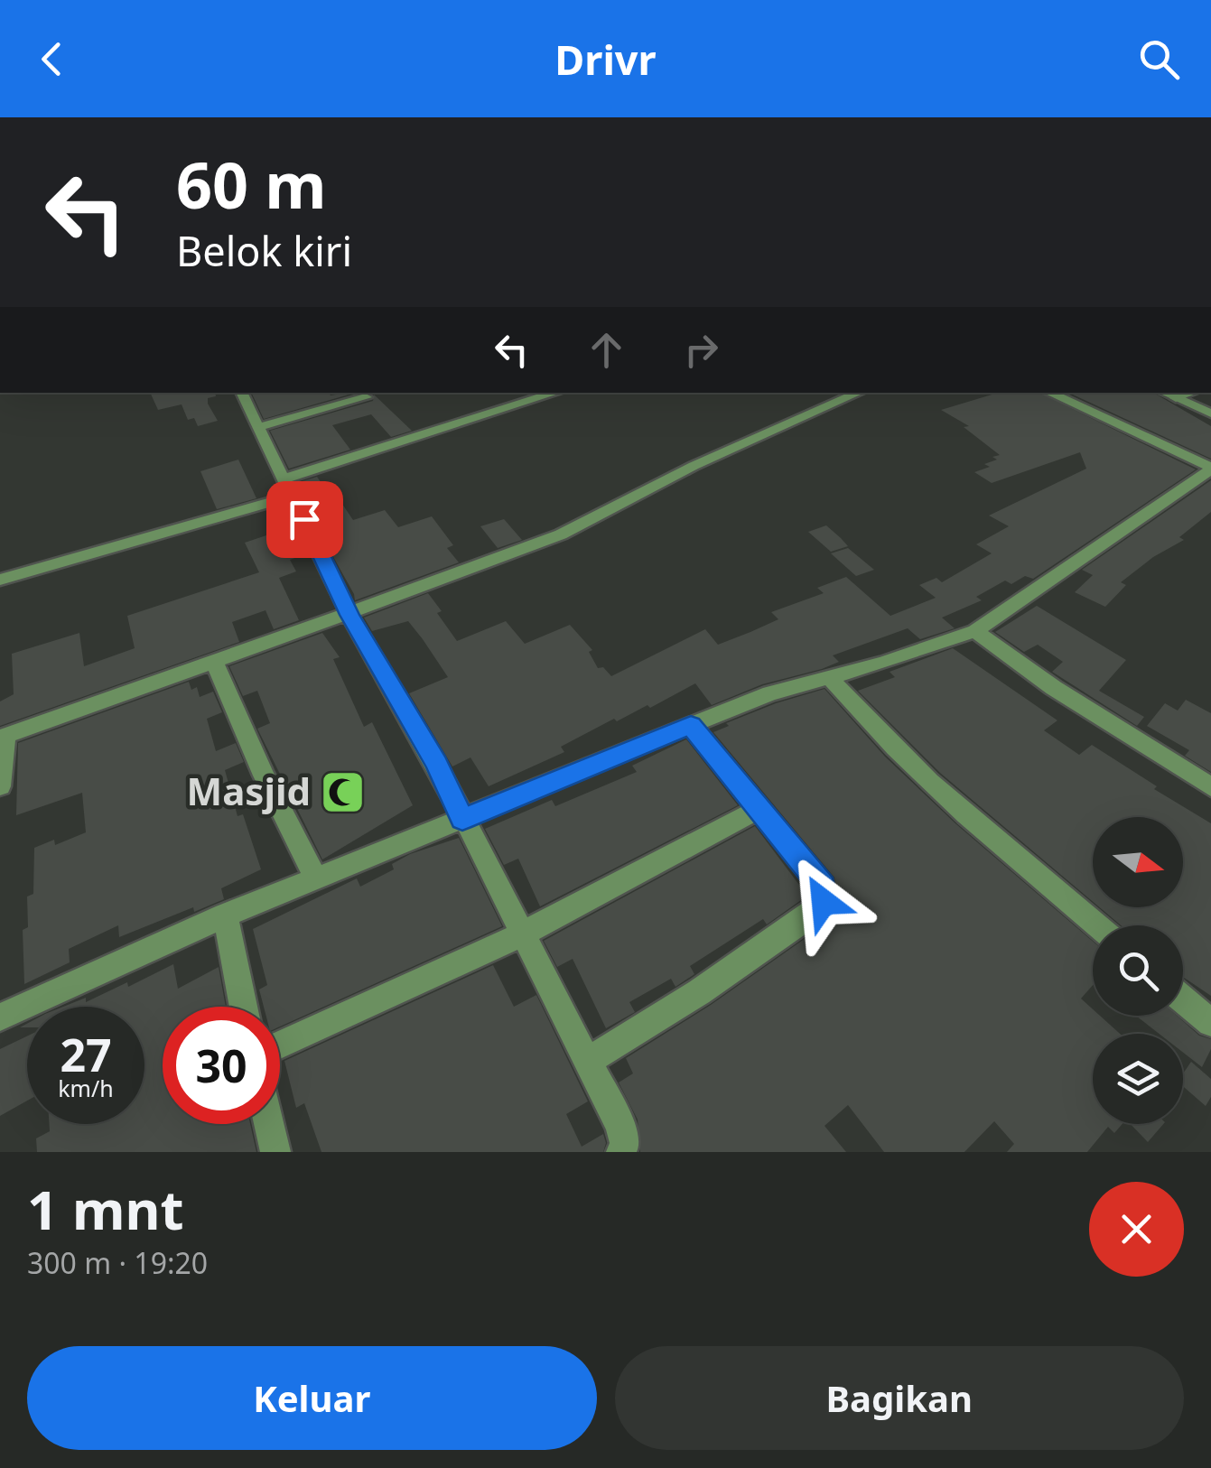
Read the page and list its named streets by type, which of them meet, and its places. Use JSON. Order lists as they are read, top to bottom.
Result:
{
  "places": {
    "mosque": ["Masjid"]
  },
  "north": "right",
  "page": {
    "header": "Drivr",
    "turn": ["60 m", "Belok kiri"],
    "speed": "27 km/h",
    "limit": "30",
    "heading": ["1 mnt", "300 m · 19:20"],
    "buttons": ["Keluar", "Bagikan"]
  }
}
